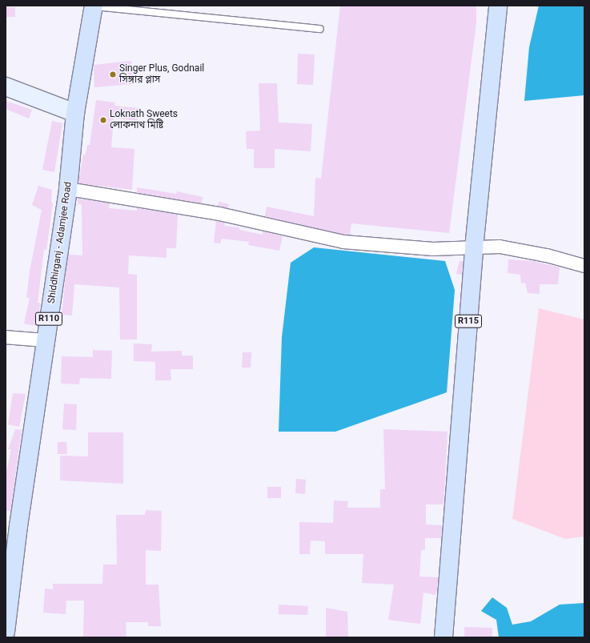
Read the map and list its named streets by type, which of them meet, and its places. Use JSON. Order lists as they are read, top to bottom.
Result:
{
  "streets": {
    "main road": ["Shiddhirganj - Adamjee Road", "R110", "R115"]
  },
  "places": ["Singer Plus, Godnail সিঙ্গার প্লাস", "Loknath Sweets লোকনাথ মিষ্টি"]
}
